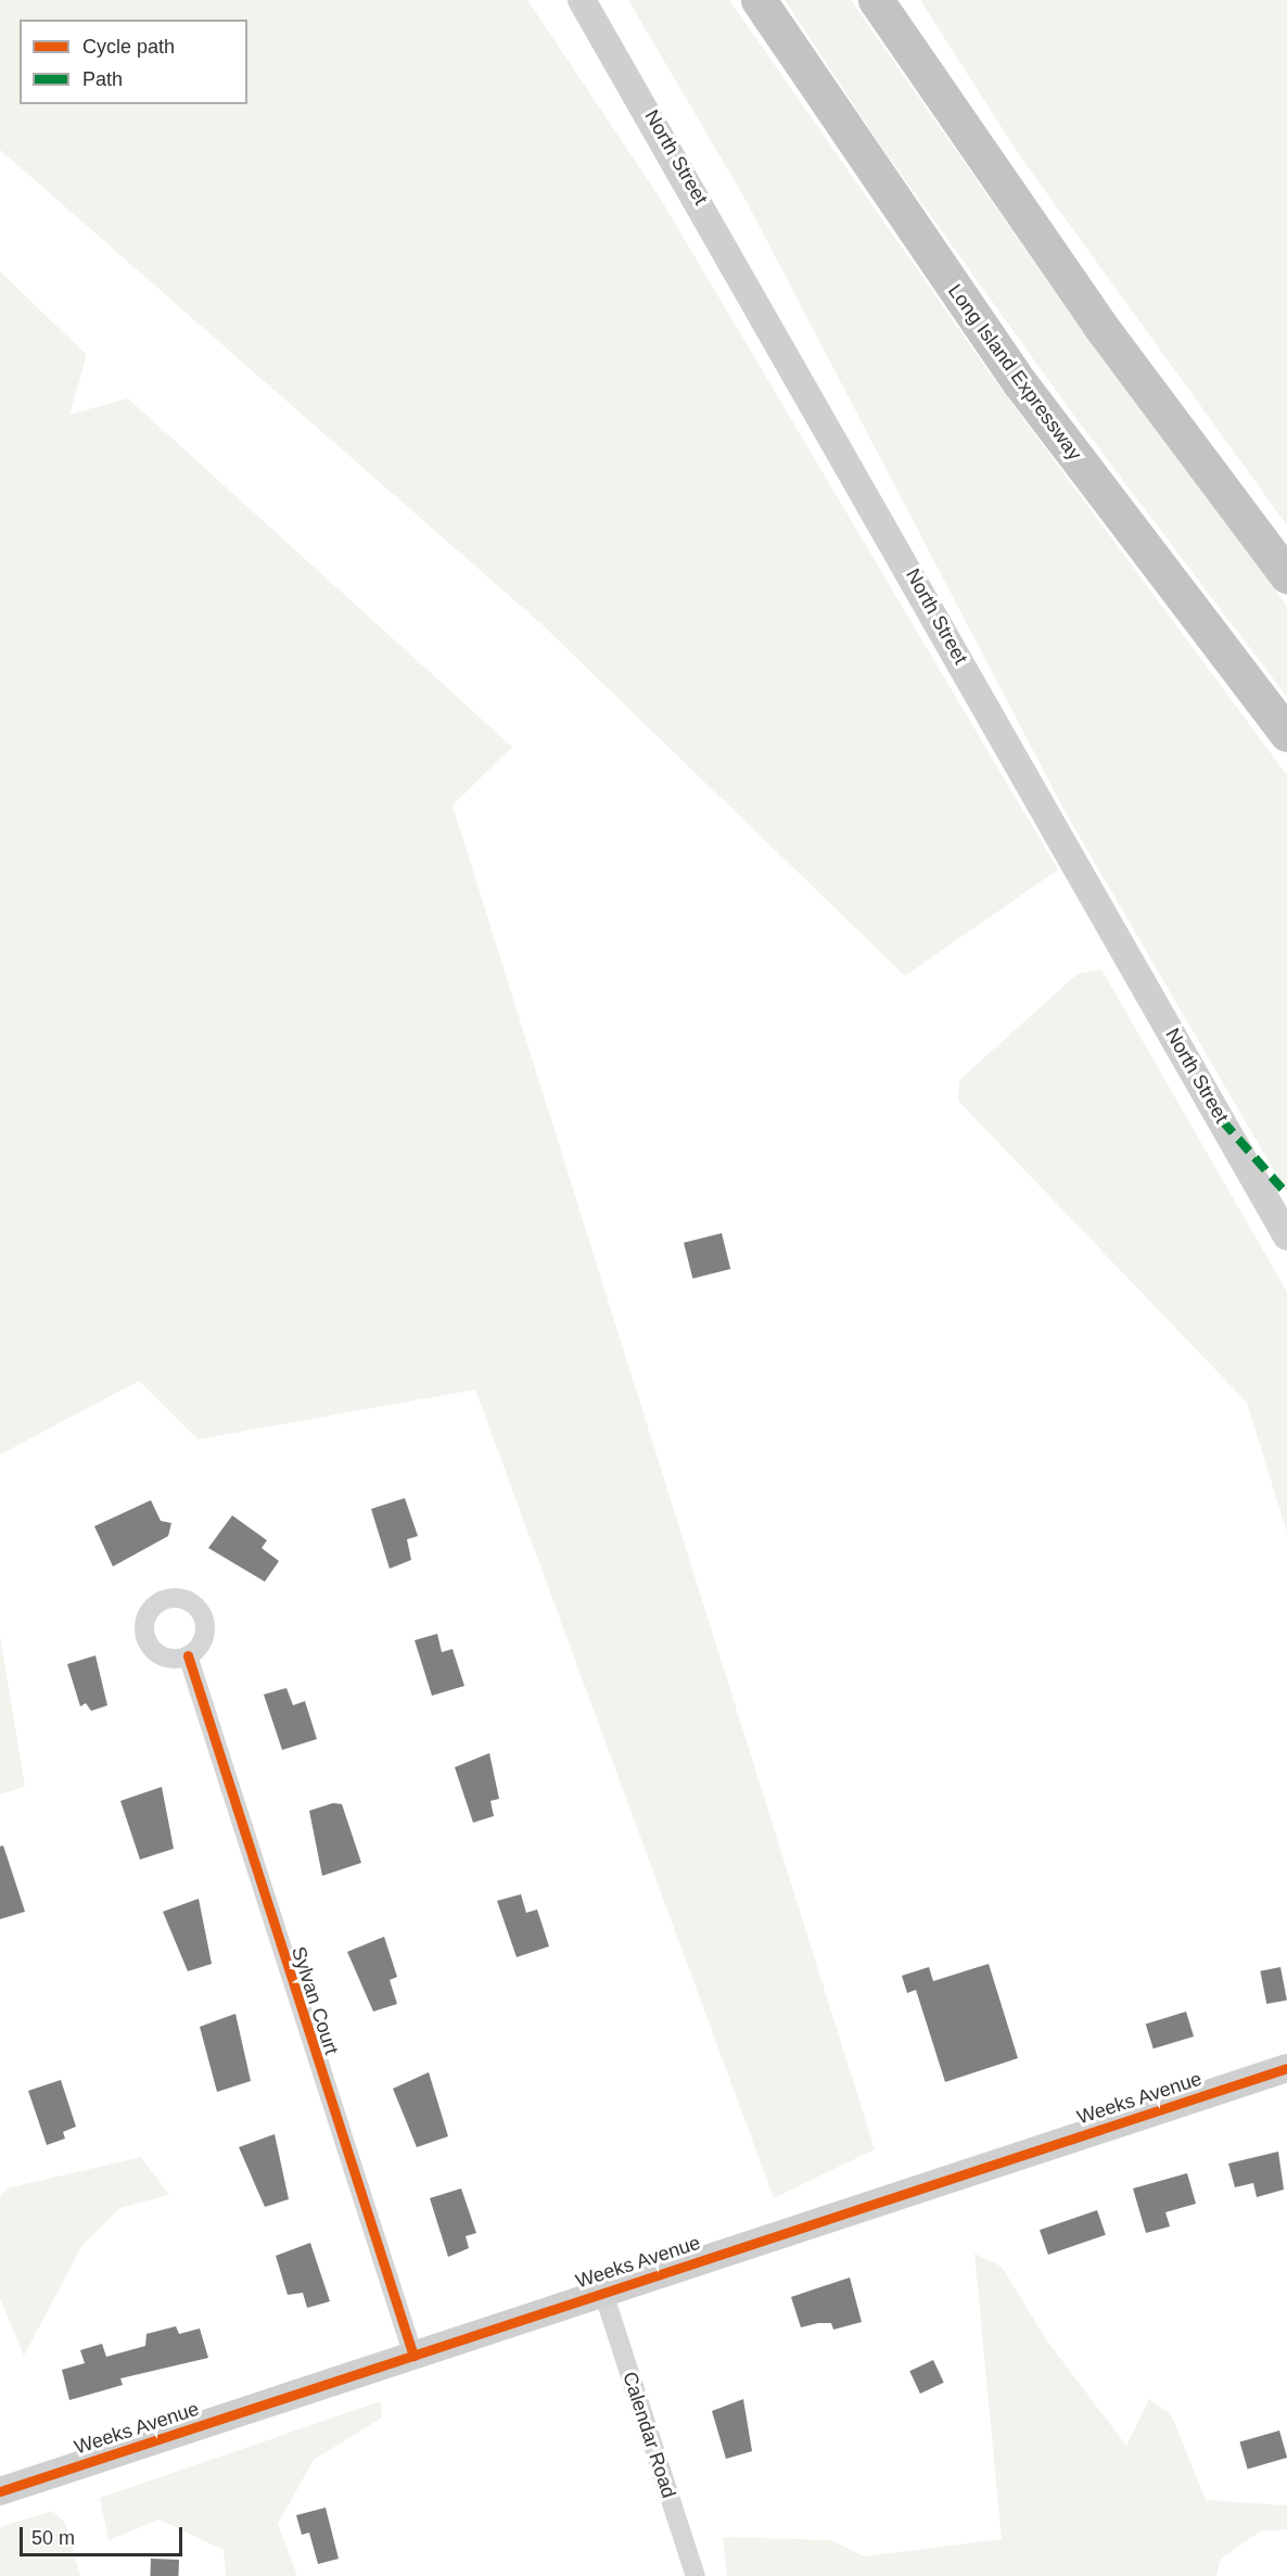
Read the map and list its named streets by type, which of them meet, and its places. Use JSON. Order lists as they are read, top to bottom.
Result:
{
  "streets": {
    "highway": ["Long Island Expressway"],
    "street": [
      "North Street",
      "Sylvan Court",
      "Weeks Avenue",
      "Calendar Road"
    ]
  },
  "crossings": [
    ["Sylvan Court", "Weeks Avenue"],
    ["Weeks Avenue", "Calendar Road"]
  ],
  "legend": ["Cycle path", "Path"],
  "scale_bar": "50 m"
}
